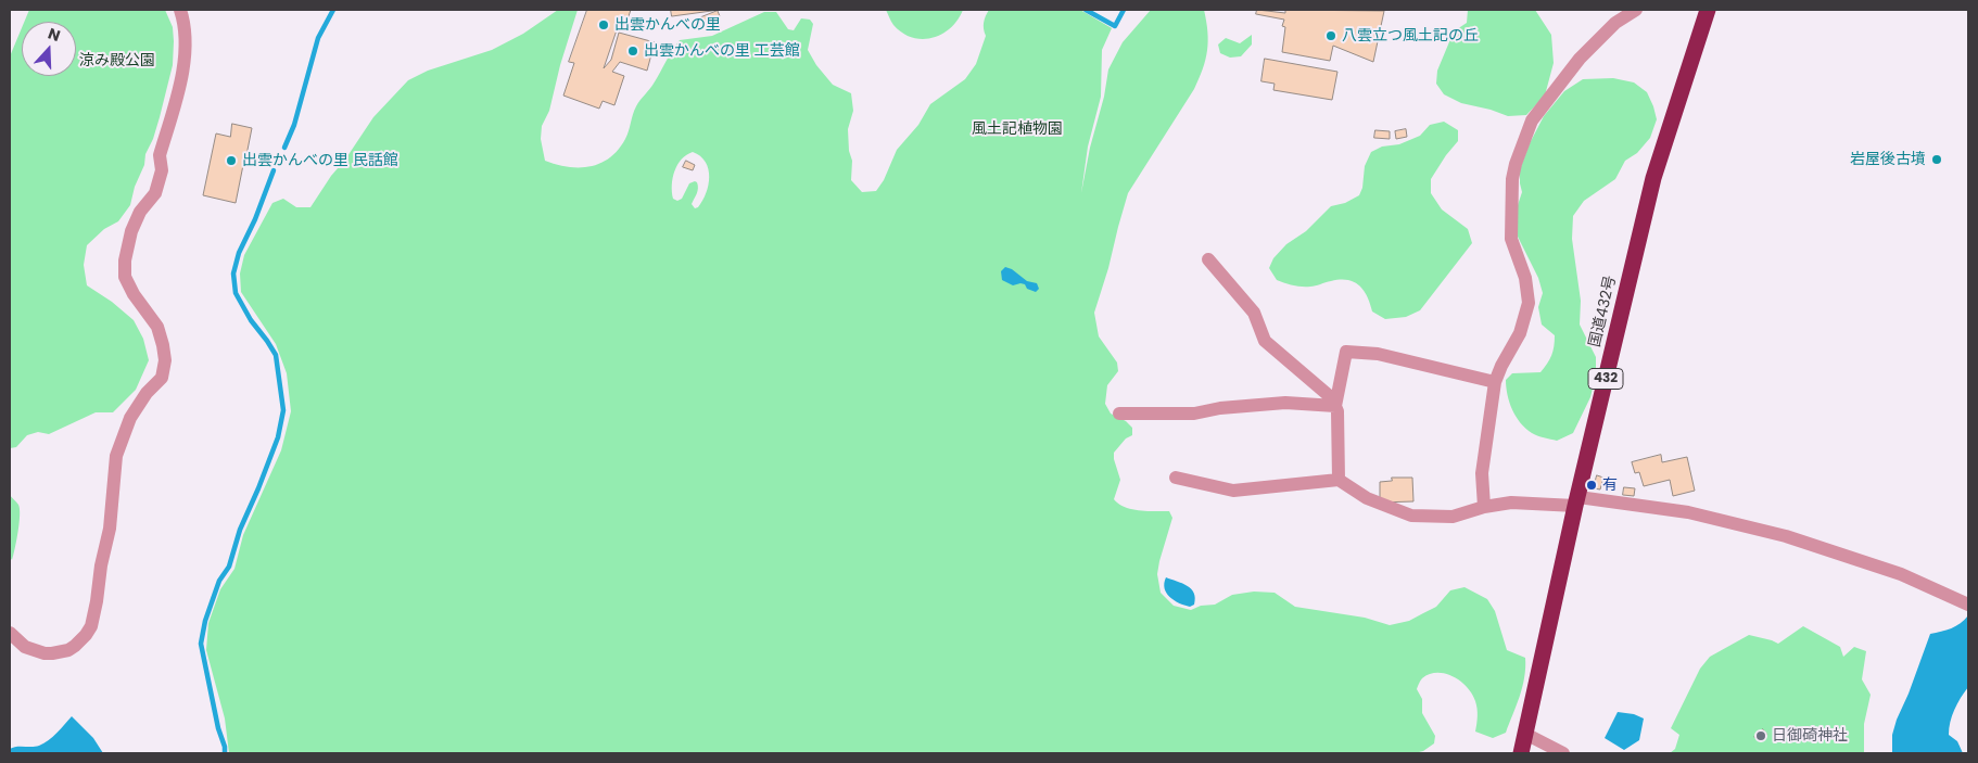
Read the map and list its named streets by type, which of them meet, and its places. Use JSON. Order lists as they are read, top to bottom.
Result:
{
  "streets": {
    "highway": ["国道432号", "432"]
  },
  "parks": ["涼み殿公園", "風土記植物園"],
  "places": [
    "出雲かんべの里",
    "八雲立つ風土記の丘",
    "出雲かんべの里 工芸館",
    "岩屋後古墳",
    "出雲かんべの里 民話館",
    "有",
    "日御碕神社"
  ],
  "north": "top"
}
